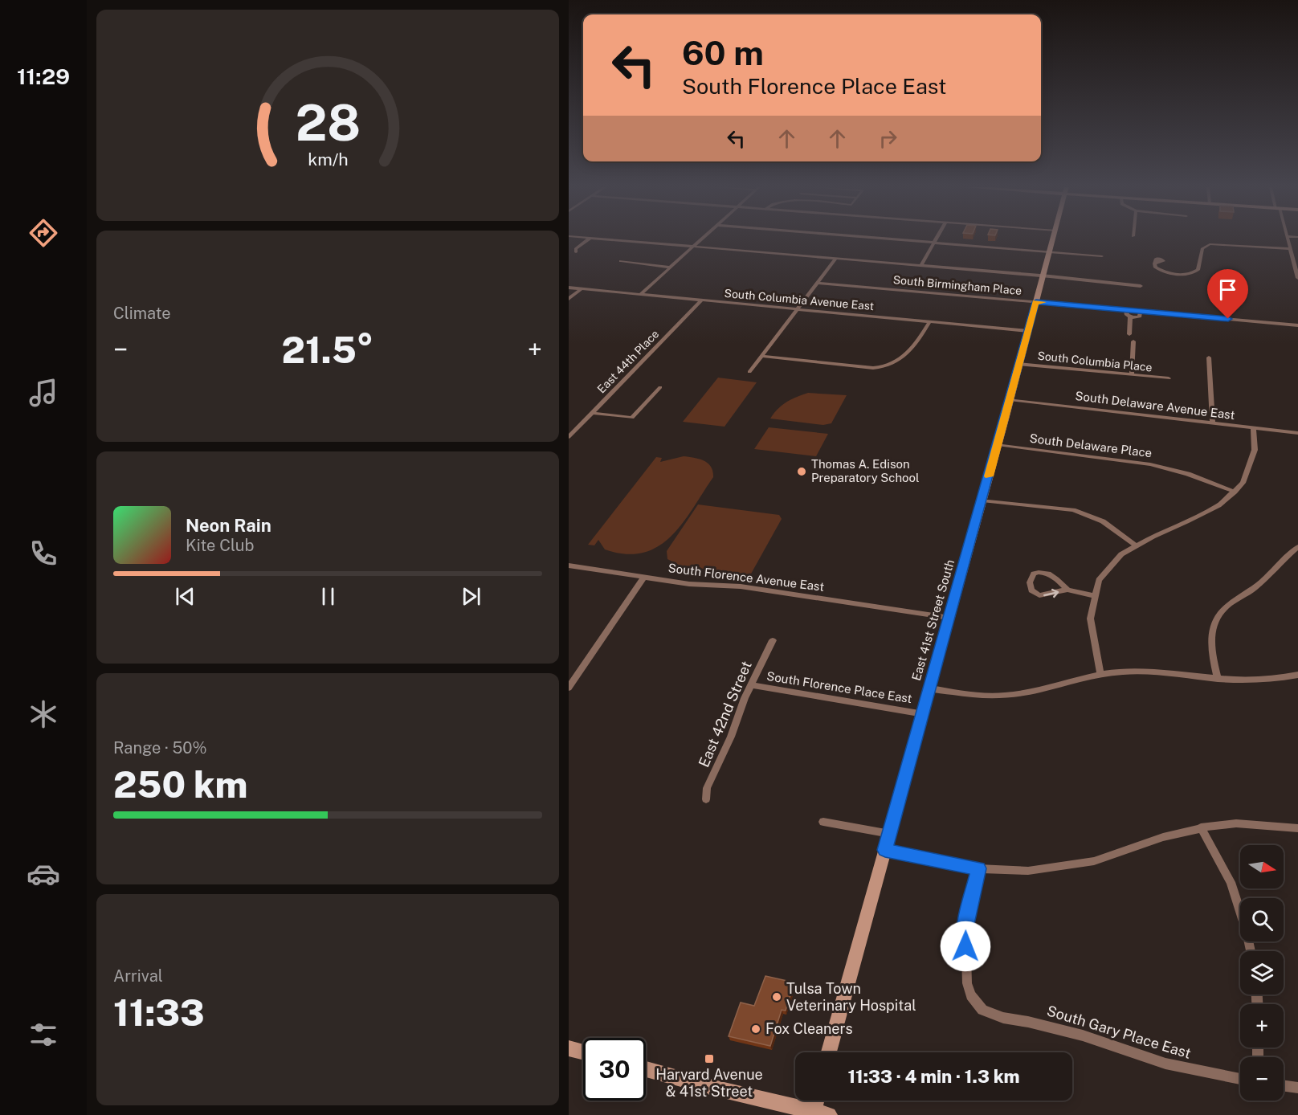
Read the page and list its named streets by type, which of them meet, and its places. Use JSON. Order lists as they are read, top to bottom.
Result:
{
  "streets": {
    "main road": ["East 41st Street South"],
    "street": [
      "South Birmingham Place",
      "South Columbia Avenue East",
      "East 44th Place",
      "South Columbia Place",
      "South Delaware Avenue East",
      "South Delaware Place",
      "South Florence Avenue East",
      "South Florence Place East",
      "East 42nd Street",
      "South Gary Place East"
    ]
  },
  "crossings": [
    ["South Birmingham Place", "East 41st Street South"],
    ["South Columbia Avenue East", "East 44th Place"],
    ["South Columbia Avenue East", "East 41st Street South"],
    ["South Columbia Place", "East 41st Street South"],
    ["South Delaware Avenue East", "East 41st Street South"],
    ["South Delaware Place", "East 41st Street South"],
    ["South Florence Avenue East", "East 41st Street South"],
    ["East 41st Street South", "South Florence Place East"],
    ["South Florence Place East", "East 42nd Street"]
  ],
  "places": {
    "other": ["Thomas A. Edison Preparatory School", "Tulsa Town Veterinary Hospital", "Fox Cleaners"],
    "transit": ["Harvard Avenue & 41st Street"]
  },
  "north": "right",
  "page": {
    "tabs": "11:29",
    "turn": ["60 m", "South Florence Place East"],
    "tile": [
      "Climate",
      ["Range · 50%", "250 km"],
      ["Arrival", "11:33"]
    ],
    "heat": ["−", "21.5°", "+"],
    "song": ["Neon Rain", "Kite Club"],
    "map_buttons": ["+", "−"],
    "limit": "30",
    "trip": "11:33 · 4 min · 1.3 km",
    "gauge": ["28", "km/h"]
  }
}
